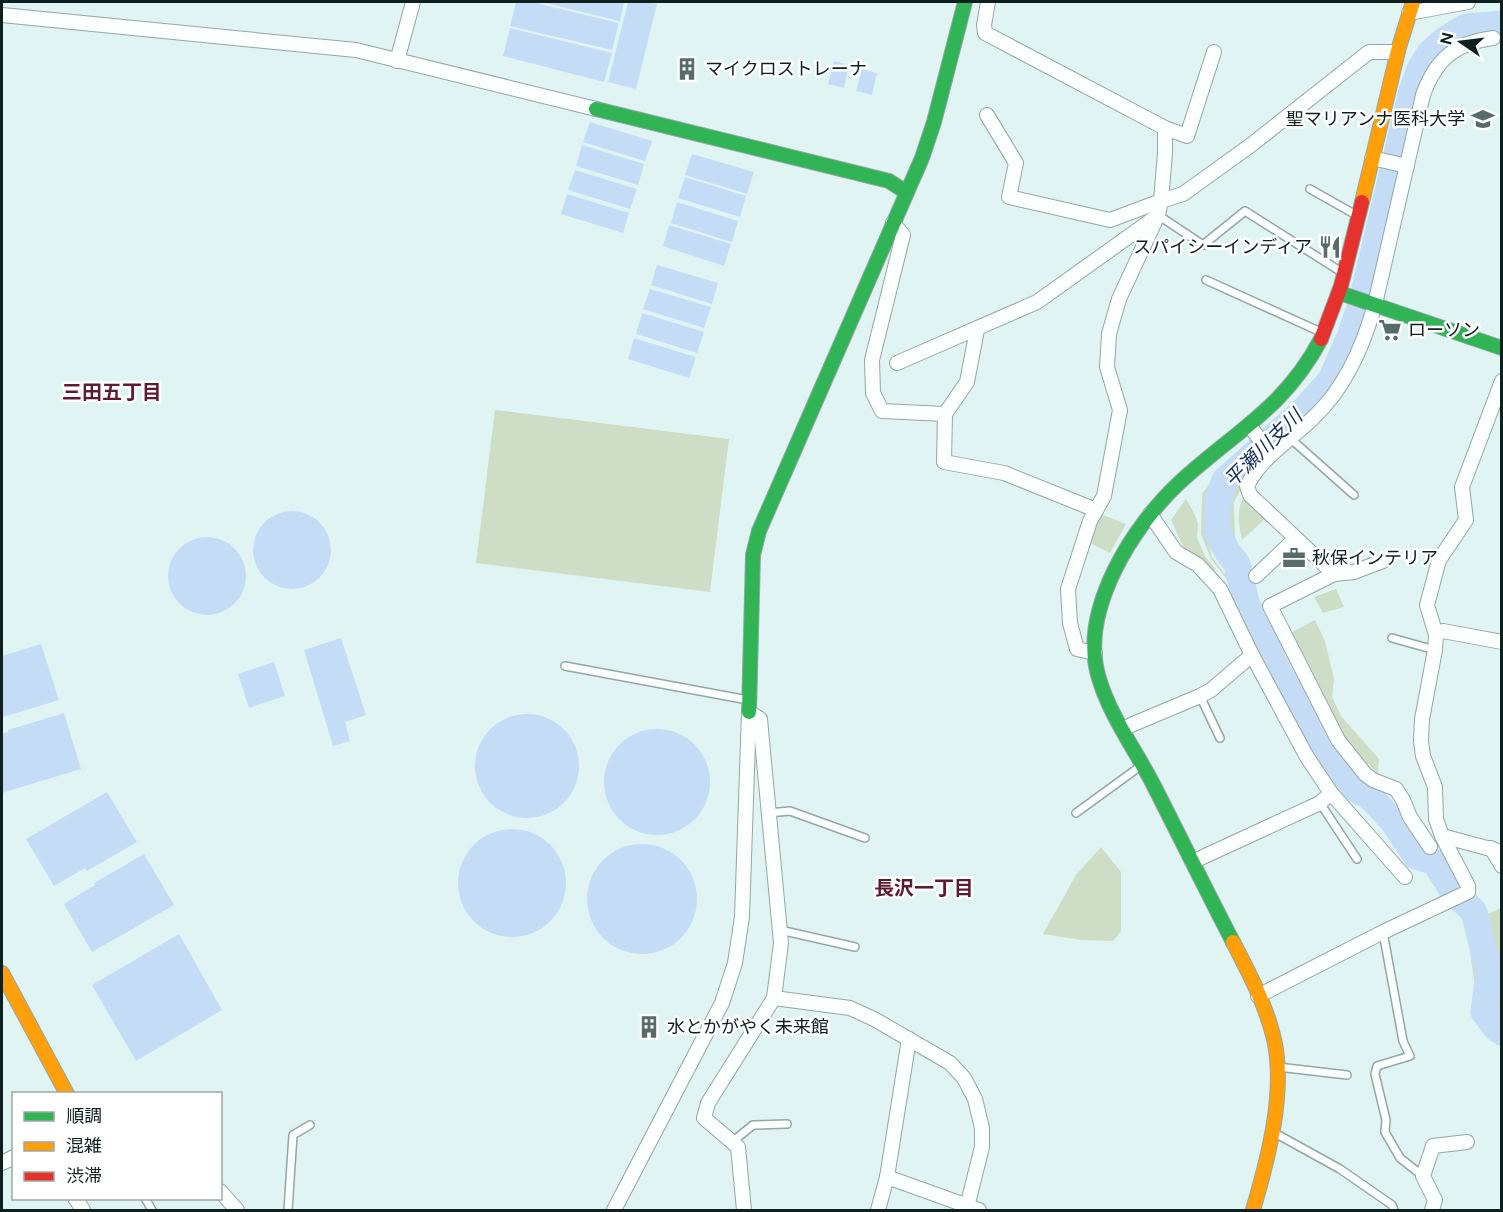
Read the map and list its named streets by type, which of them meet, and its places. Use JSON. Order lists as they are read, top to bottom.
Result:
{
  "districts": ["三田五丁目", "長沢一丁目"],
  "water": ["平瀬川支川"],
  "places": {
    "building": ["マイクロストレーナ", "水とかがやく未来館"],
    "school or university": ["聖マリアンナ医科大学"],
    "restaurant": ["スパイシーインディア"],
    "supermarket": ["ローソン"],
    "office": ["秋保インテリア"]
  },
  "legend": ["順調", "混雑", "渋滞"],
  "north": "left"
}
